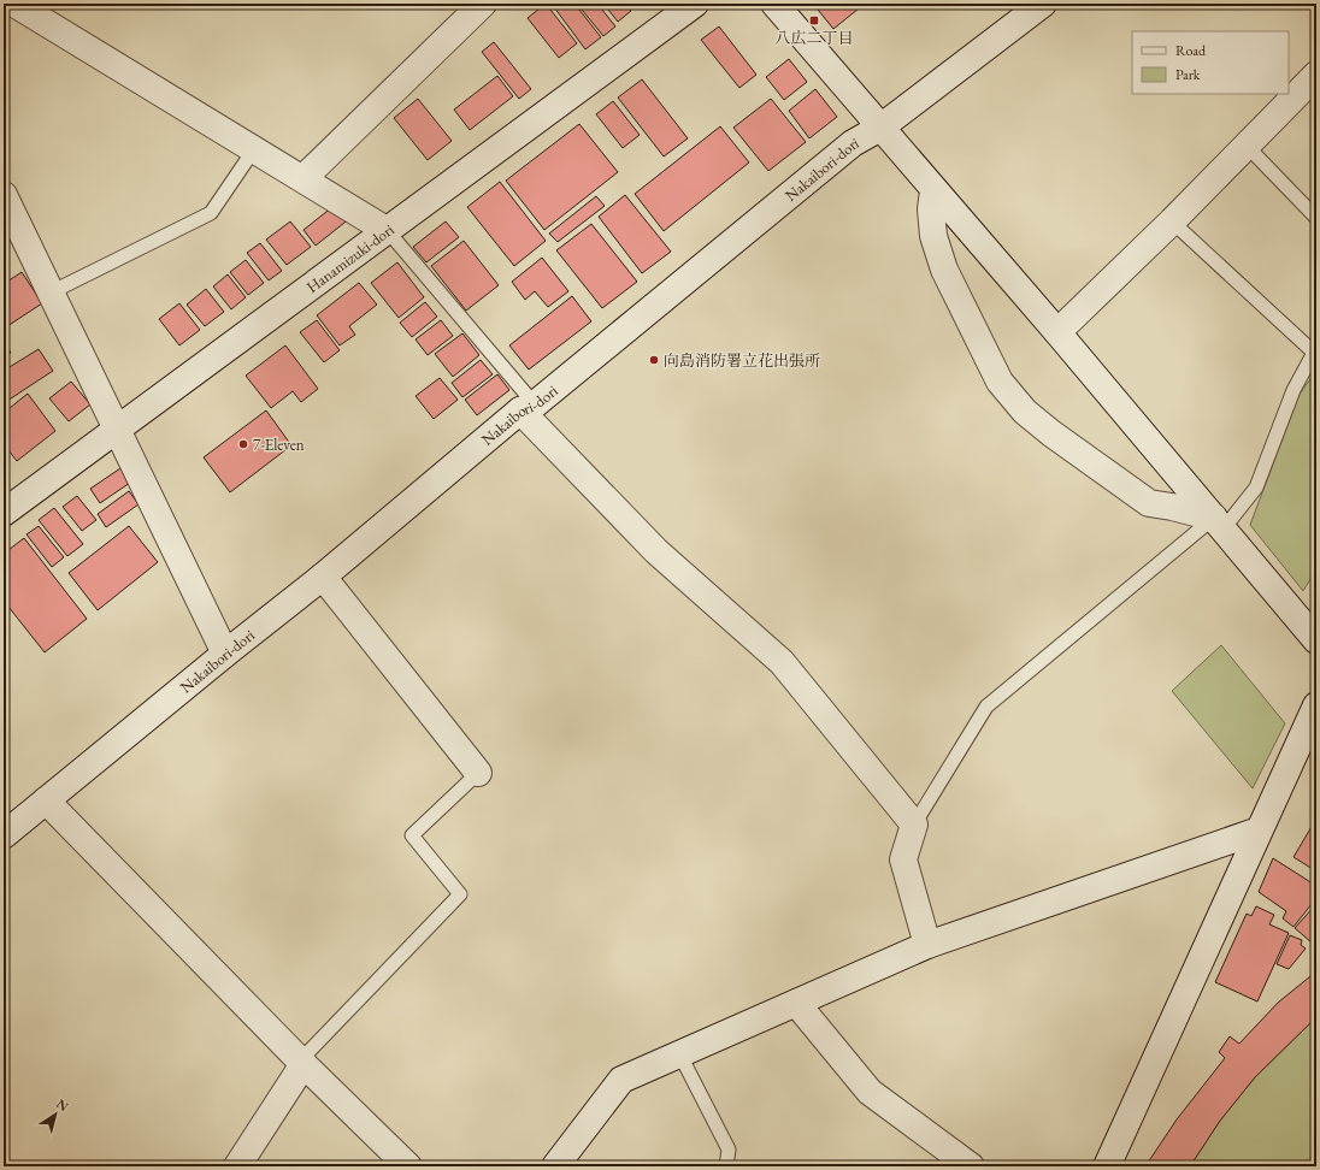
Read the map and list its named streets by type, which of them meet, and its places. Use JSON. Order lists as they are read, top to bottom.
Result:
{
  "streets": {
    "street": ["Nakaibori-dori", "Hanamizuki-dori"]
  },
  "places": {
    "transit": ["八広二丁目"],
    "other": ["向島消防署立花出張所", "7-Eleven"]
  },
  "legend": ["Road", "Park"],
  "north": "top right"
}
